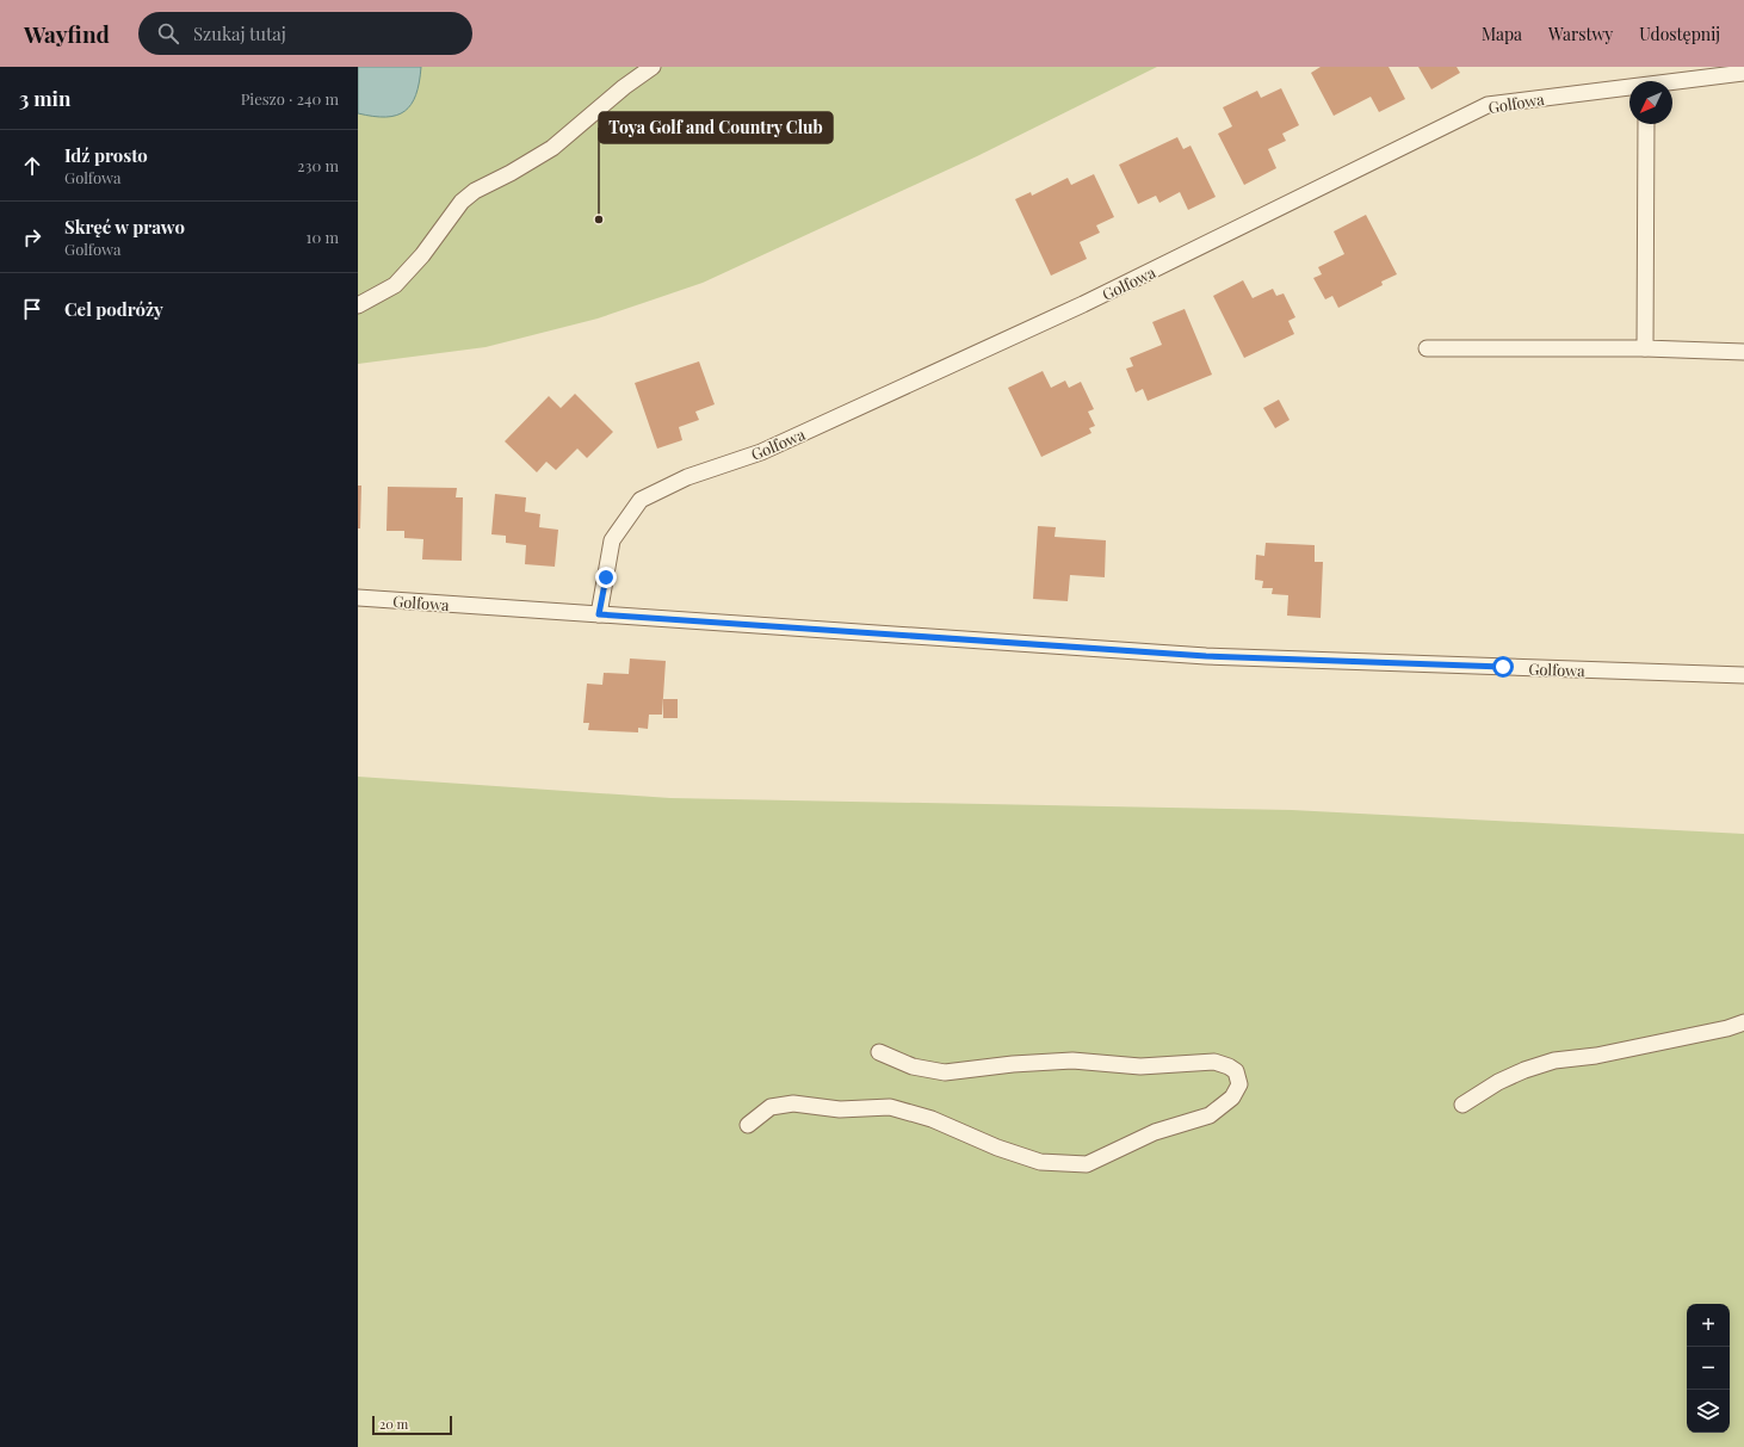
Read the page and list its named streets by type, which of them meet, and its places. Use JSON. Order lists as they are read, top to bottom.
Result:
{
  "streets": {
    "lane": ["Golfowa"]
  },
  "places": ["Toya Golf and Country Club"],
  "scale_bar": "20 m",
  "north": "bottom left",
  "page": {
    "header": "Wayfind",
    "search": "Szukaj tutaj",
    "nav": ["Mapa", "Warstwy", "Udostępnij"],
    "heading": ["3 min", "Pieszo · 240 m"],
    "list": [
      ["Idź prosto", "Golfowa", "230 m"],
      ["Skręć w prawo", "Golfowa", "10 m"],
      "Cel podróży"
    ],
    "map_buttons": ["+", "−"],
    "scale": "20 m"
  }
}
